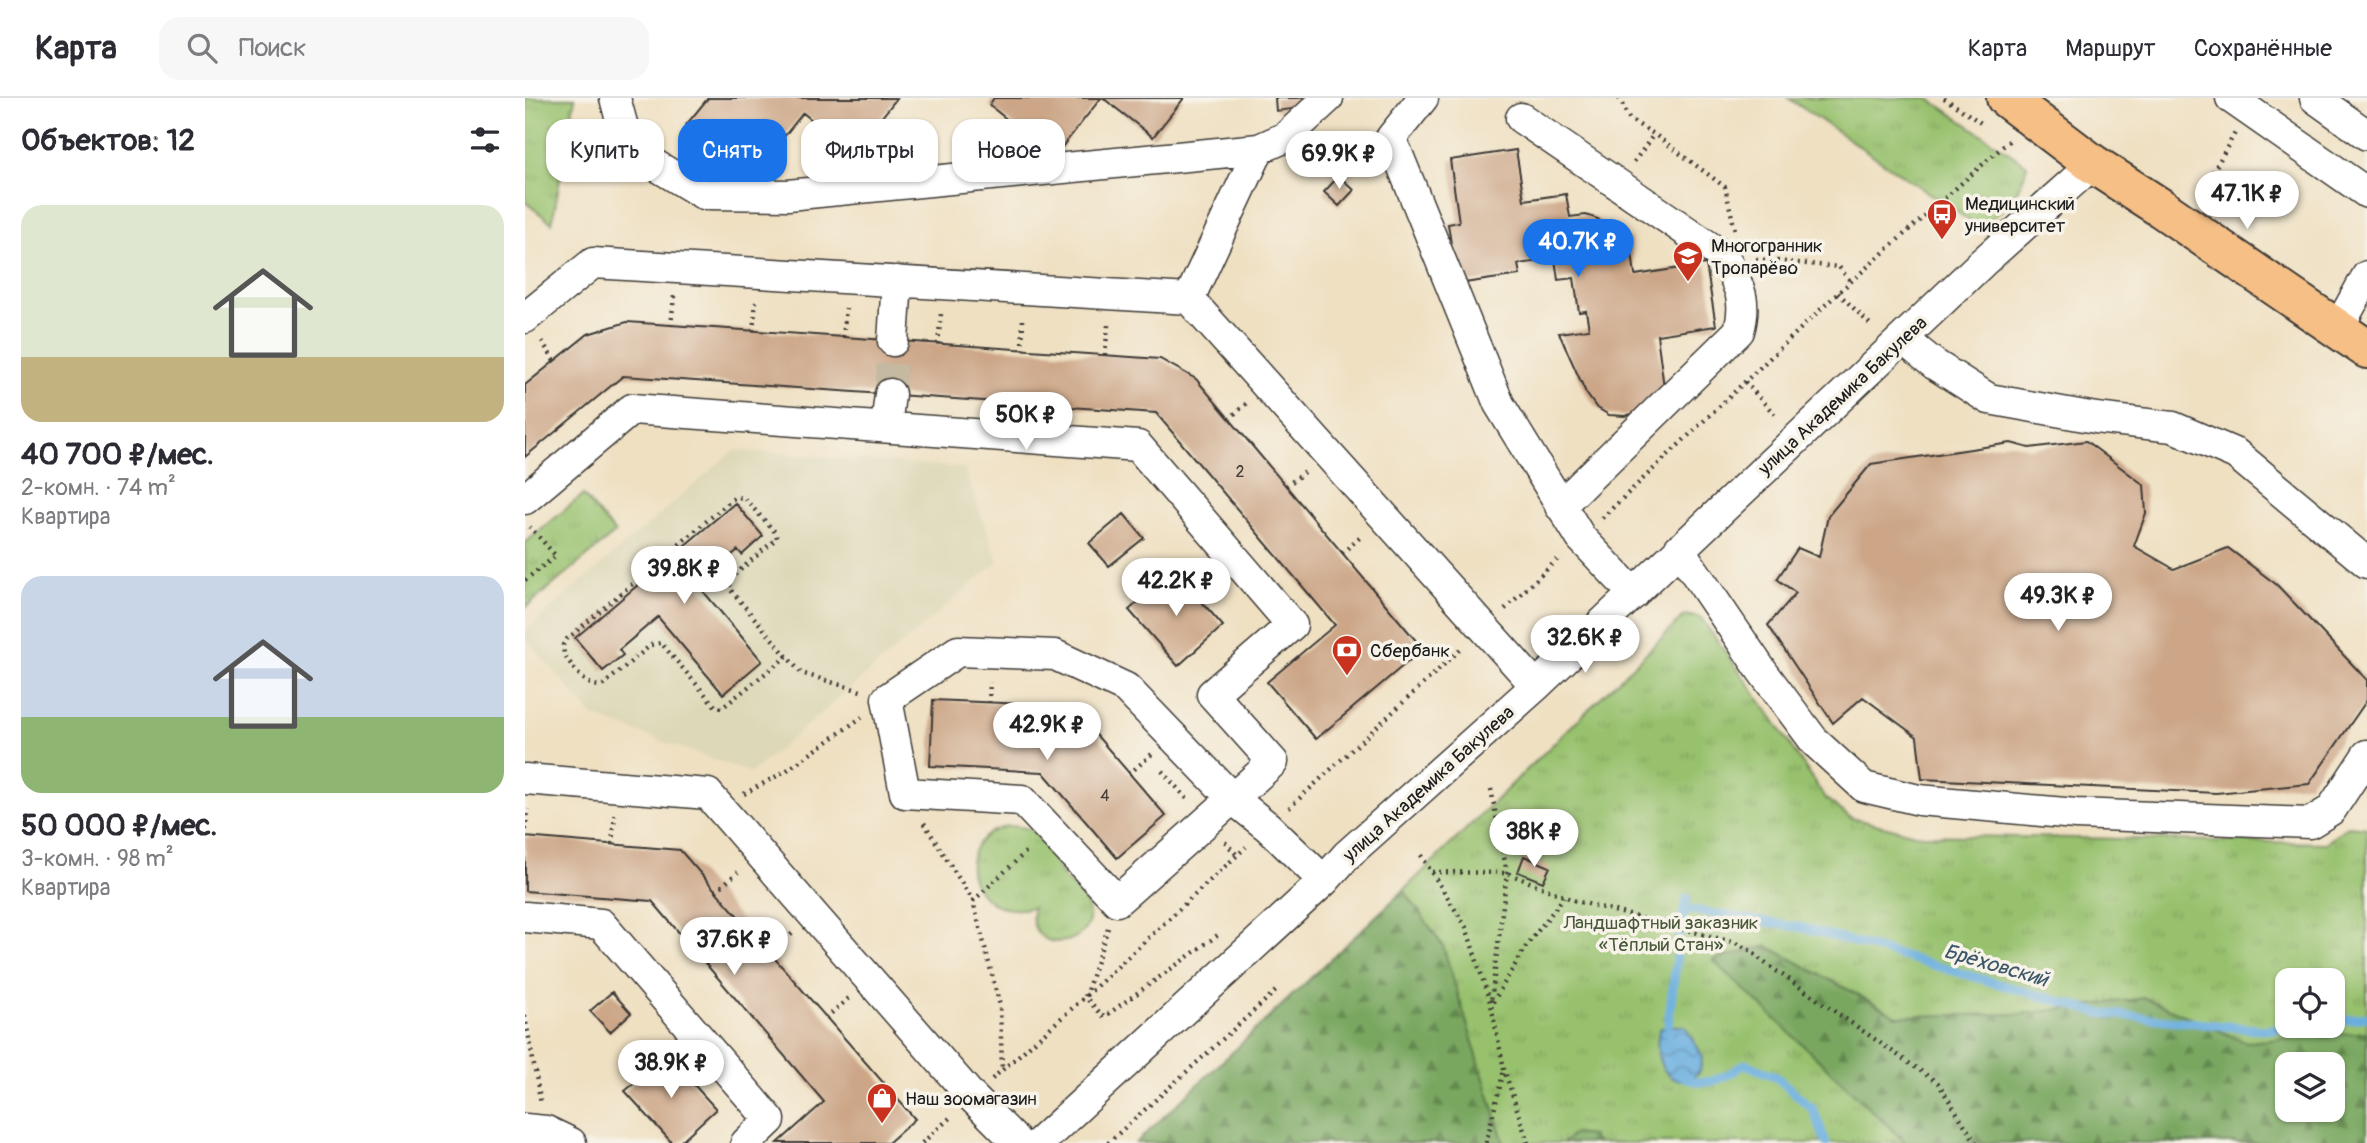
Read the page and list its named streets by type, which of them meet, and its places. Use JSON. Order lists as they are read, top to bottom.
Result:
{
  "streets": {
    "street": ["улица Академика Бакулева"]
  },
  "water": ["Брёховский"],
  "parks": ["Ландшафтный заказник «Тёплый Стан»"],
  "places": {
    "bus stop": ["Медицинский университет"],
    "school or university": ["Многогранник Тропарёво"],
    "bank": ["Сбербанк"],
    "shop": ["Наш зоомагазин"]
  },
  "house_numbers": ["2", "4"],
  "page": {
    "header": "Карта",
    "search": "Поиск",
    "nav": ["Карта", "Маршрут", "Сохранённые"],
    "heading": "Объектов: 12",
    "chip": [
      "Купить",
      "Снять",
      "Фильтры",
      "Новое"
    ],
    "price": [
      "69.9K ₽",
      "47.1K ₽",
      "40.7K ₽",
      "50K ₽",
      "39.8K ₽",
      "42.2K ₽",
      "49.3K ₽",
      "32.6K ₽",
      "42.9K ₽",
      "38K ₽",
      "37.6K ₽",
      "38.9K ₽"
    ],
    "list": [
      {
        "name": "40 700 ₽/мес.",
        "note": "2-комн. · 74 m² · Квартира"
      },
      {
        "name": "50 000 ₽/мес.",
        "note": "3-комн. · 98 m² · Квартира"
      }
    ]
  }
}
